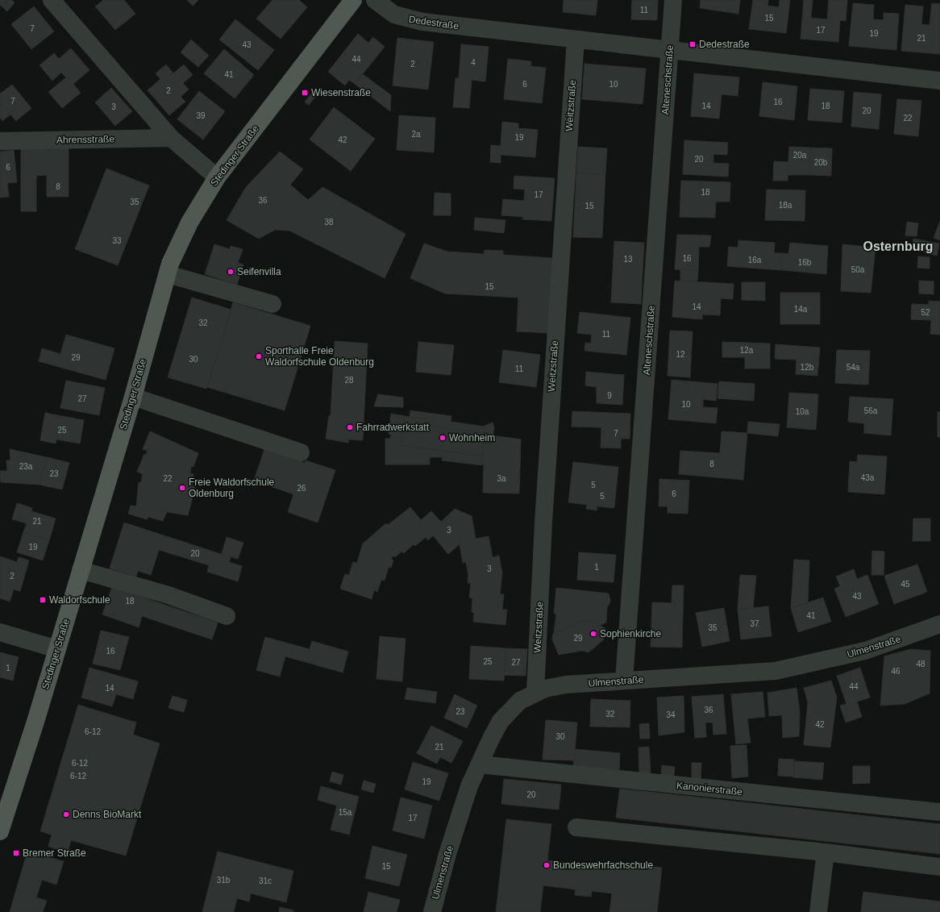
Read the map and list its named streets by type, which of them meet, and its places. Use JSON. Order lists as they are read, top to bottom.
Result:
{
  "streets": {
    "main road": ["Stedinger Straße"],
    "street": [
      "Dedestraße",
      "Alteneschstraße",
      "Weitzstraße",
      "Ahrensstraße",
      "Ulmenstraße",
      "Kanonierstraße"
    ]
  },
  "crossings": [
    ["Dedestraße", "Alteneschstraße"],
    ["Dedestraße", "Weitzstraße"],
    ["Alteneschstraße", "Ulmenstraße"],
    ["Weitzstraße", "Ulmenstraße"],
    ["Ulmenstraße", "Kanonierstraße"]
  ],
  "districts": ["Osternburg"],
  "places": {
    "transit": [
      "Dedestraße",
      "Wiesenstraße",
      "Waldorfschule",
      "Bremer Straße"
    ],
    "other": [
      "Seifenvilla",
      "Sporthalle Freie Waldorfschule Oldenburg",
      "Fahrradwerkstatt",
      "Wohnheim",
      "Freie Waldorfschule Oldenburg",
      "Sophienkirche",
      "Denns BioMarkt",
      "Bundeswehrfachschule"
    ]
  },
  "house_numbers": [
    "11",
    "15",
    "7",
    "17",
    "19",
    "21",
    "43",
    "44",
    "4",
    "2",
    "41",
    "6",
    "10",
    "2",
    "7",
    "16",
    "14",
    "18",
    "3",
    "20",
    "39",
    "22",
    "2a",
    "19",
    "42",
    "20a",
    "20",
    "20b",
    "6",
    "8",
    "18",
    "17",
    "36",
    "35",
    "18a",
    "15",
    "38",
    "33",
    "16",
    "13",
    "16a",
    "16b",
    "50a",
    "15",
    "14",
    "14a",
    "52",
    "32",
    "11",
    "12a",
    "12",
    "29",
    "30",
    "12b",
    "54a",
    "11",
    "28",
    "9",
    "27",
    "10",
    "56a",
    "10a",
    "25",
    "7",
    "8",
    "23a",
    "23",
    "43a",
    "22",
    "3a",
    "5",
    "26",
    "6",
    "5",
    "21",
    "3",
    "19",
    "20",
    "1",
    "3",
    "2",
    "45",
    "43",
    "18",
    "41",
    "37",
    "35",
    "29",
    "16",
    "25",
    "27",
    "48",
    "1",
    "46",
    "44",
    "14",
    "36",
    "23",
    "32",
    "34",
    "42",
    "6-12",
    "30",
    "21",
    "6-12",
    "6-12",
    "19",
    "20",
    "15a",
    "17",
    "15",
    "31b",
    "31c"
  ]
}
